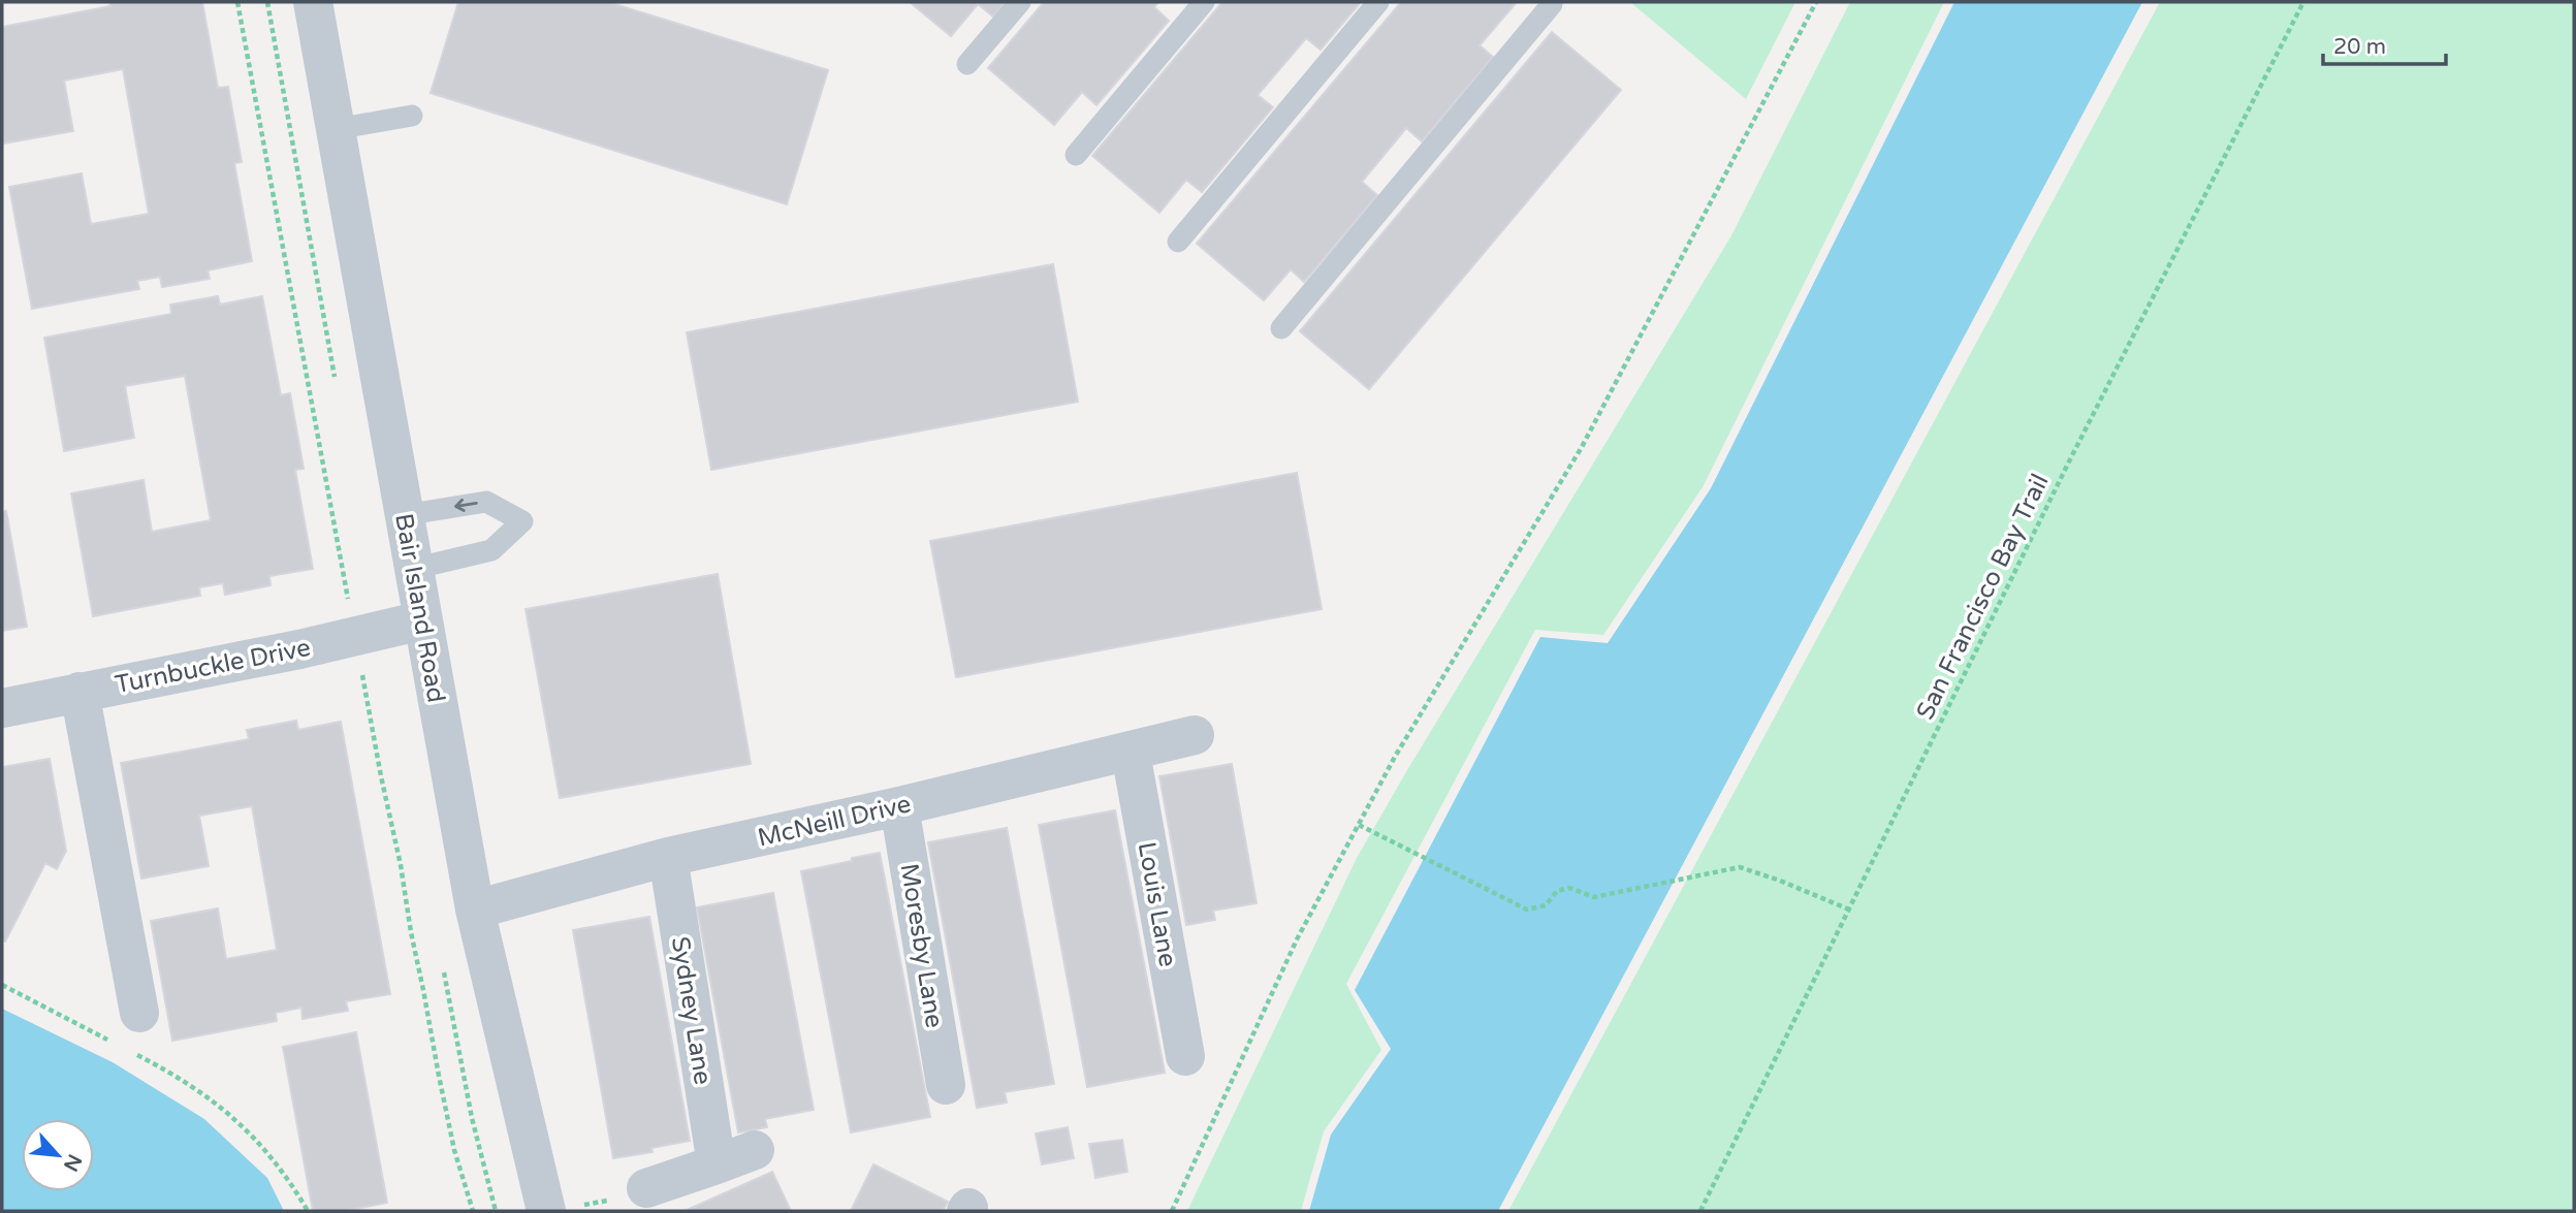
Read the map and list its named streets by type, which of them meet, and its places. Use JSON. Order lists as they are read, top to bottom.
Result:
{
  "streets": {
    "street": [
      "Bair Island Road",
      "Turnbuckle Drive",
      "McNeill Drive",
      "Louis Lane",
      "Moresby Lane",
      "Sydney Lane"
    ],
    "path": ["San Francisco Bay Trail"]
  },
  "crossings": [
    ["Bair Island Road", "Turnbuckle Drive"],
    ["Bair Island Road", "McNeill Drive"],
    ["McNeill Drive", "Louis Lane"],
    ["McNeill Drive", "Moresby Lane"],
    ["McNeill Drive", "Sydney Lane"]
  ],
  "scale_bar": "20 m",
  "north": "bottom right"
}
